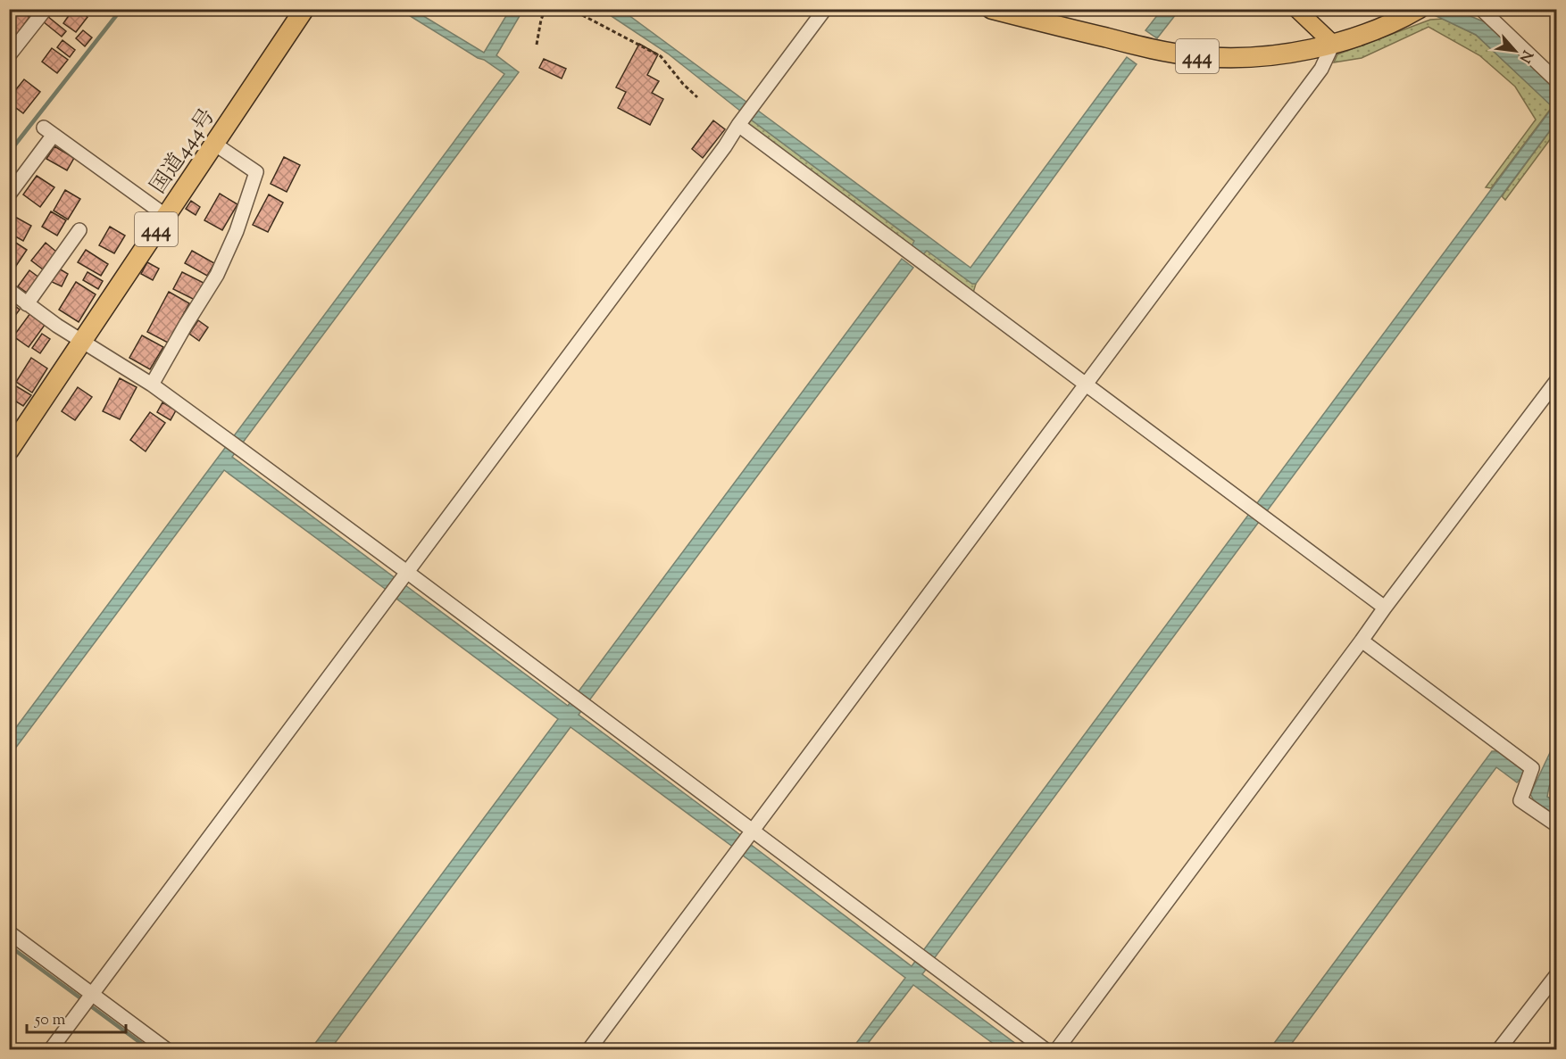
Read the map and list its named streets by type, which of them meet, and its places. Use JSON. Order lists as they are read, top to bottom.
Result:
{
  "streets": {
    "highway": ["444", "国道444号"]
  },
  "scale_bar": "50 m",
  "north": "bottom right"
}
